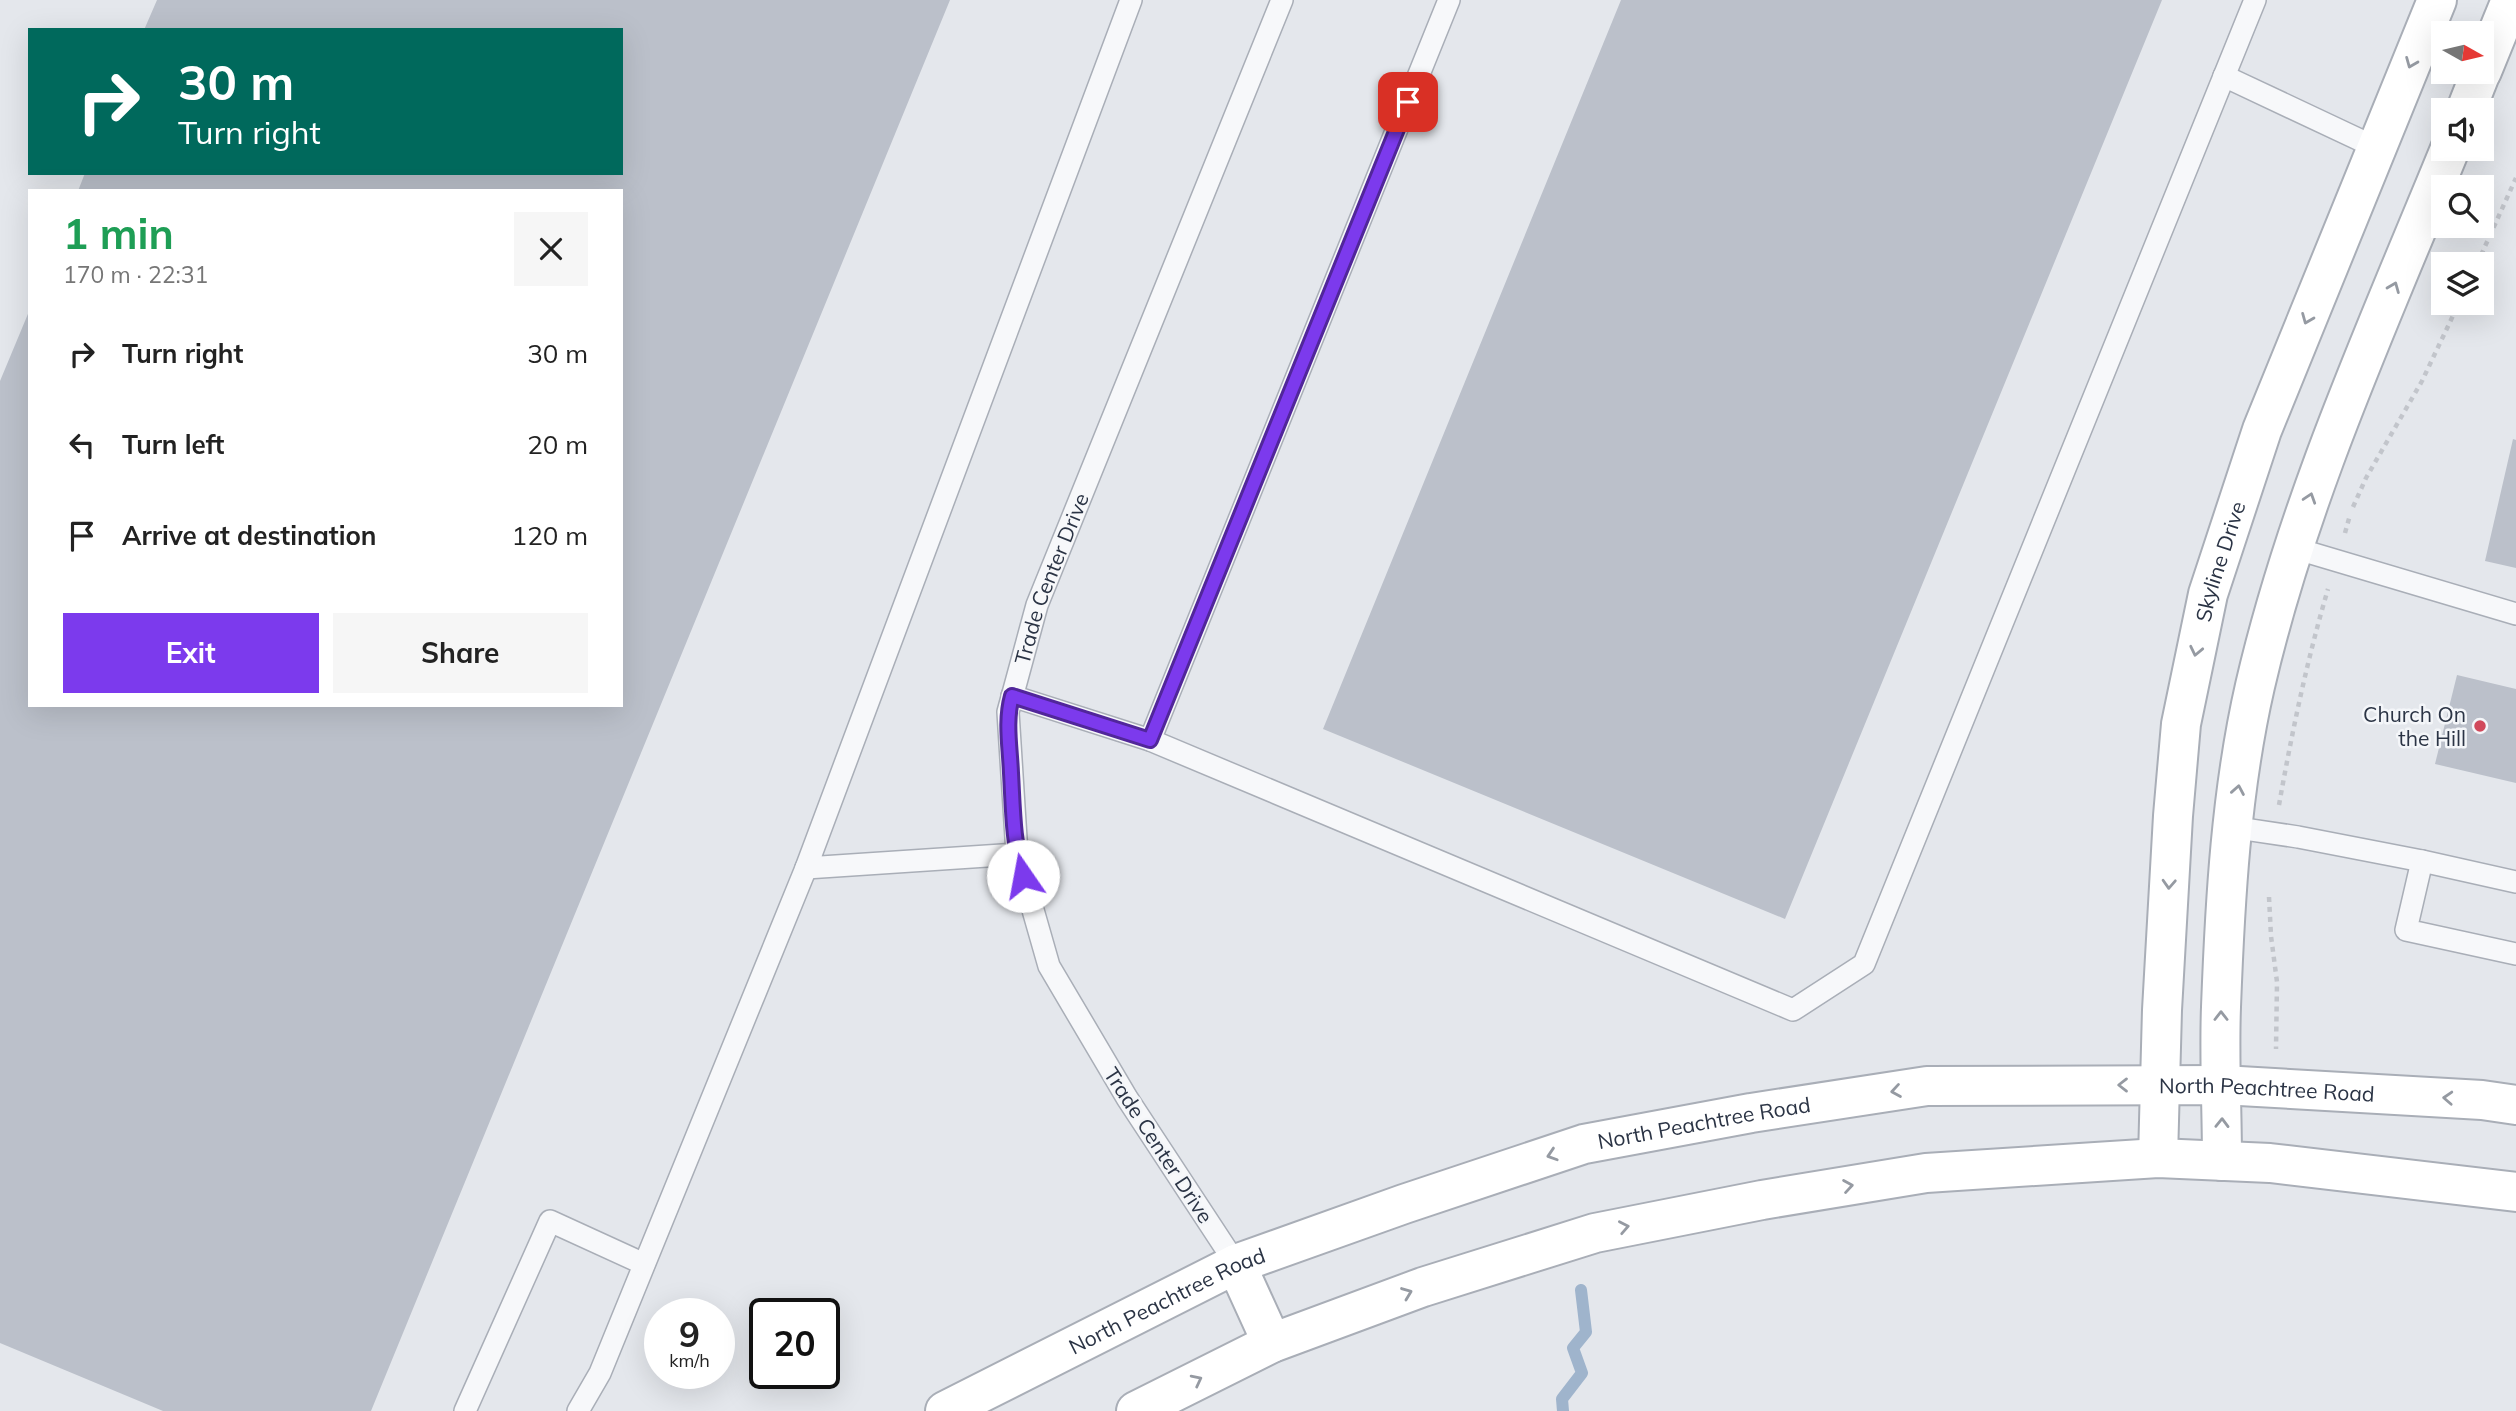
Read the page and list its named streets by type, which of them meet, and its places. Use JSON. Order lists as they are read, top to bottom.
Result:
{
  "streets": {
    "main road": ["Skyline Drive", "North Peachtree Road"],
    "lane": ["Trade Center Drive"]
  },
  "crossings": [
    ["Skyline Drive", "North Peachtree Road"],
    ["Trade Center Drive", "North Peachtree Road"]
  ],
  "places": ["Church On the Hill"],
  "north": "right",
  "page": {
    "turn": ["30 m", "Turn right"],
    "heading": ["1 min", "170 m · 22:31"],
    "list": [
      {
        "name": "Turn right",
        "value": "30 m"
      },
      {
        "name": "Turn left",
        "value": "20 m"
      },
      {
        "name": "Arrive at destination",
        "value": "120 m"
      }
    ],
    "buttons": ["Exit", "Share"],
    "speed": "9 km/h",
    "limit": "20"
  }
}
